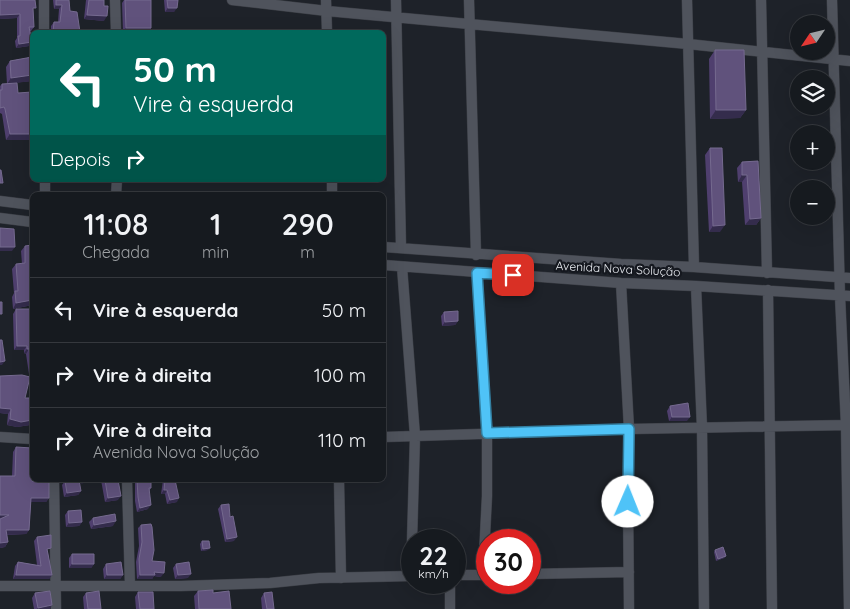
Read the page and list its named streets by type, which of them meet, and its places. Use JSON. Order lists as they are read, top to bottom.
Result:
{
  "streets": {
    "street": ["Avenida Nova Solução"]
  },
  "north": "bottom left",
  "page": {
    "map_buttons": ["+", "−"],
    "turn": ["50 m", "Vire à esquerda"],
    "then": "Depois",
    "eta": [
      "11:08",
      "Chegada",
      "1",
      "min",
      "290",
      "m"
    ],
    "list": [
      {
        "name": "Vire à esquerda",
        "value": "50 m"
      },
      {
        "name": "Vire à direita",
        "value": "100 m"
      },
      {
        "name": "Vire à direita",
        "note": "Avenida Nova Solução",
        "value": "110 m"
      }
    ],
    "speed": "22 km/h",
    "limit": "30"
  }
}
